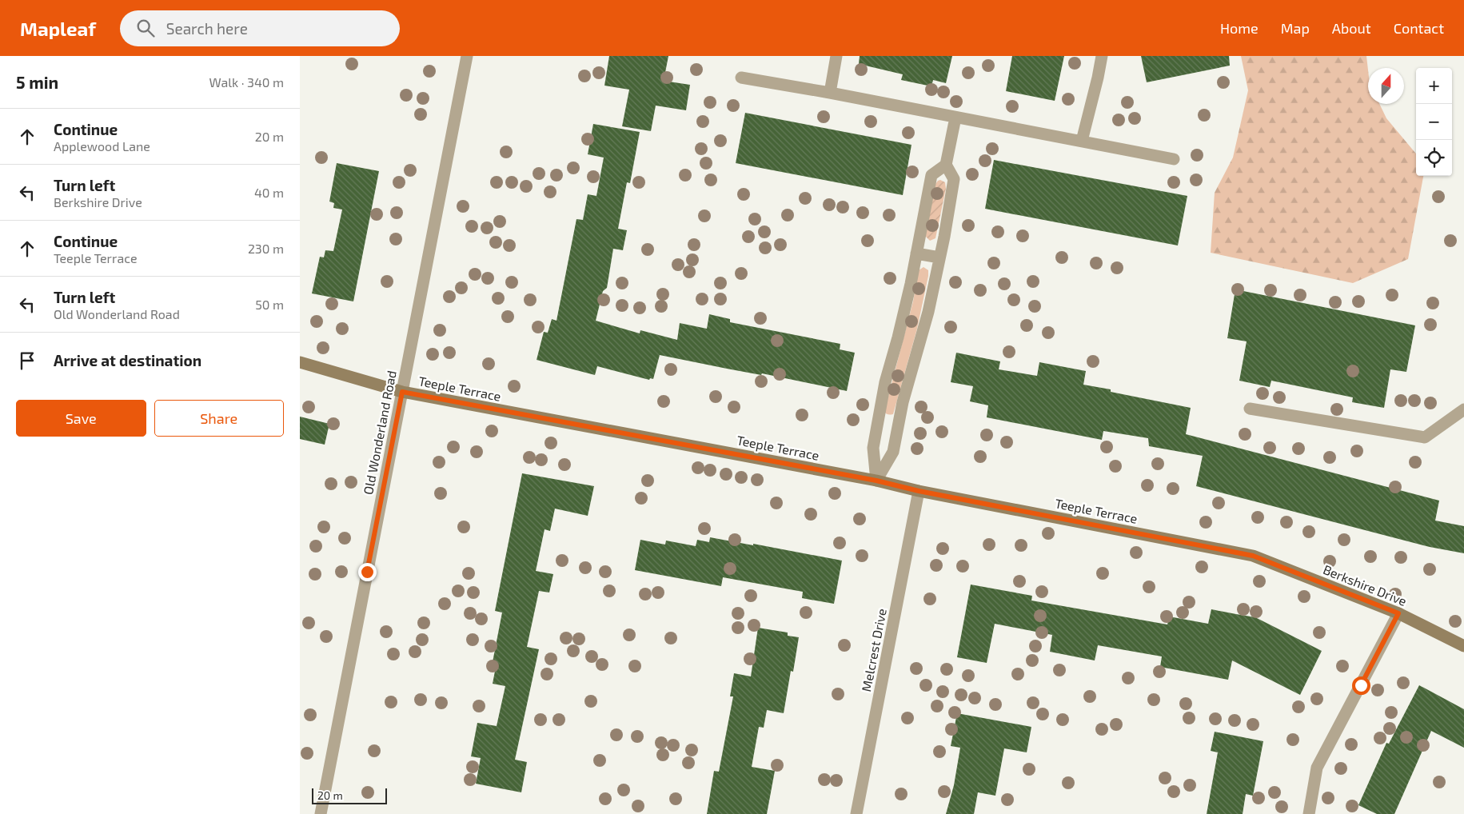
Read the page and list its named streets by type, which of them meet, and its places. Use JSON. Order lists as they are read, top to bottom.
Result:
{
  "streets": {
    "street": [
      "Teeple Terrace",
      "Old Wonderland Road",
      "Berkshire Drive",
      "Melcrest Drive"
    ]
  },
  "crossings": [
    ["Teeple Terrace", "Old Wonderland Road"],
    ["Teeple Terrace", "Berkshire Drive"],
    ["Teeple Terrace", "Melcrest Drive"]
  ],
  "scale_bar": "20 m",
  "north": "top",
  "page": {
    "header": "Mapleaf",
    "search": "Search here",
    "nav": [
      "Home",
      "Map",
      "About",
      "Contact"
    ],
    "heading": ["5 min", "Walk · 340 m"],
    "map_buttons": ["+", "−"],
    "list": [
      ["Continue", "Applewood Lane", "20 m"],
      ["Turn left", "Berkshire Drive", "40 m"],
      ["Continue", "Teeple Terrace", "230 m"],
      ["Turn left", "Old Wonderland Road", "50 m"],
      "Arrive at destination"
    ],
    "buttons": ["Save", "Share"],
    "scale": "20 m"
  }
}
